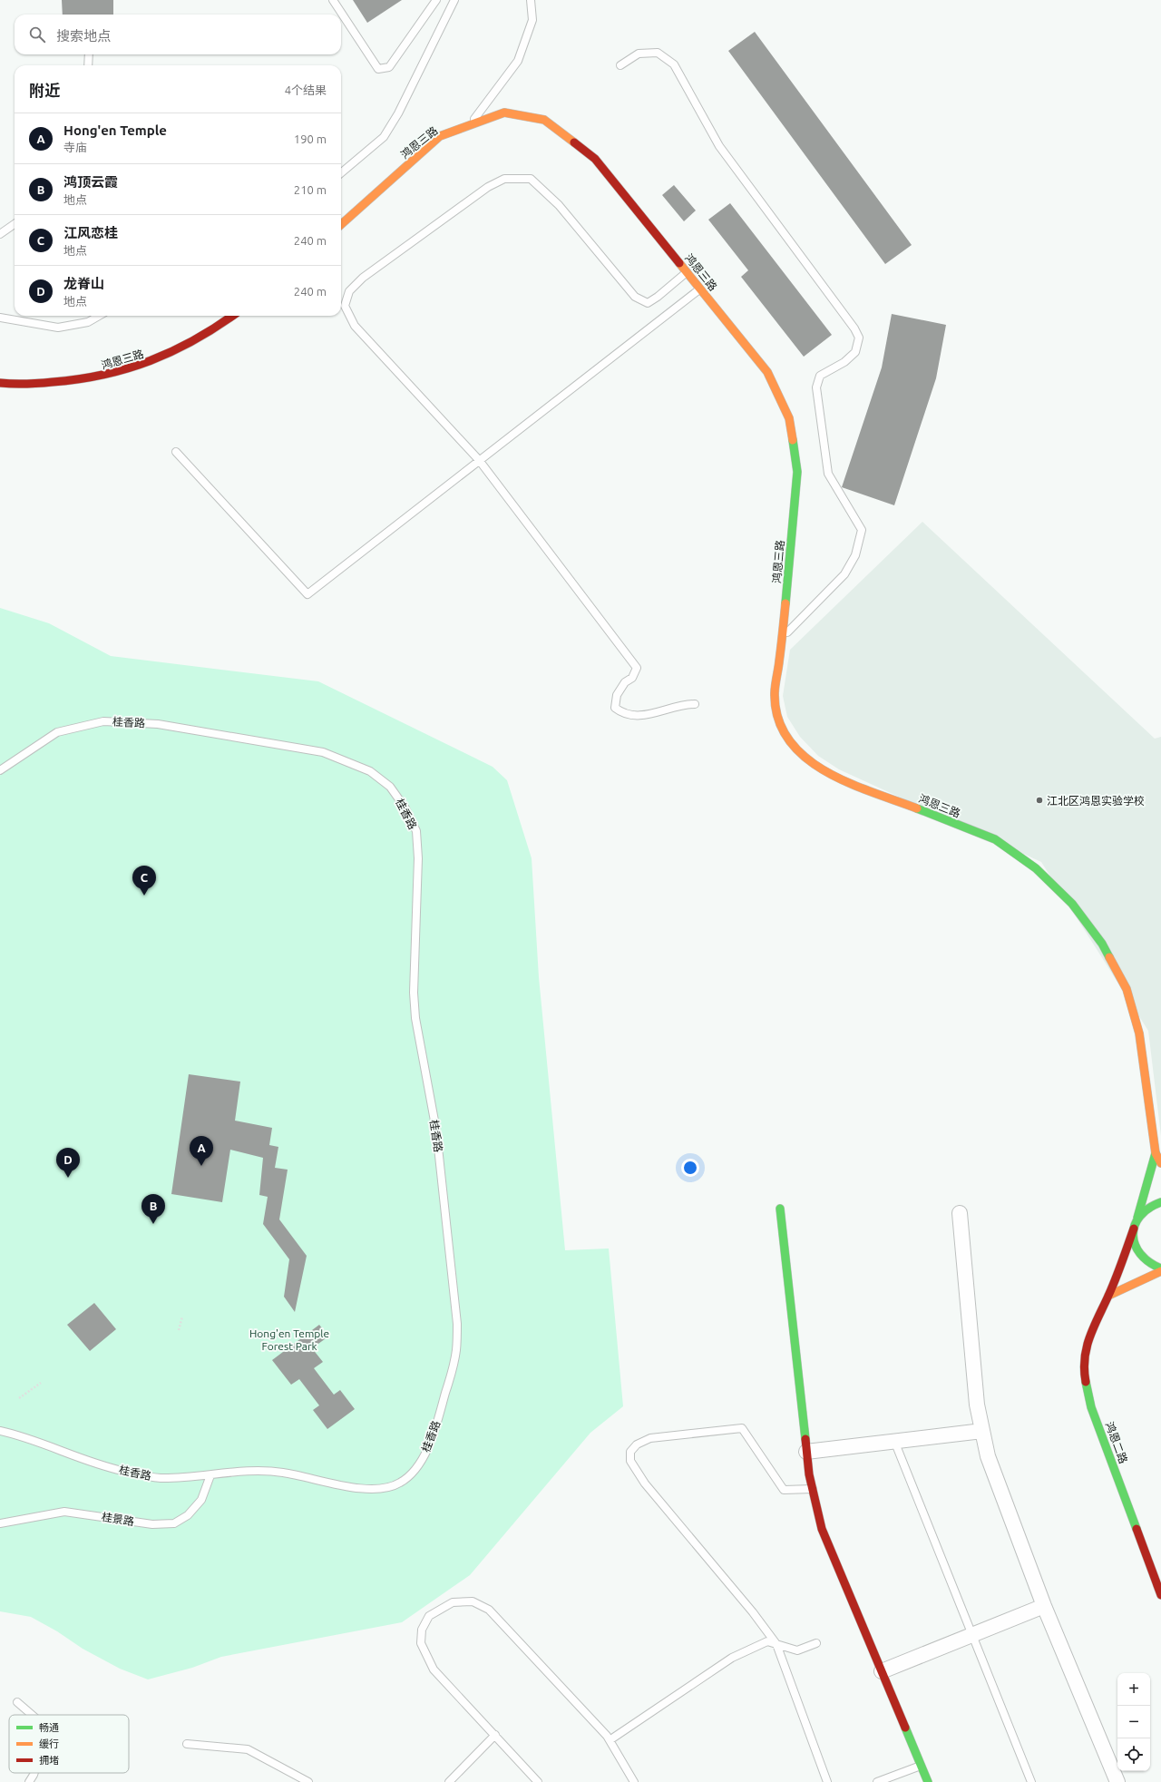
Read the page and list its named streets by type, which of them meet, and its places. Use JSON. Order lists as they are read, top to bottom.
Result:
{
  "streets": {
    "street": ["鸿恩三路", "鸿恩二路"],
    "lane": ["桂香路", "桂景路"]
  },
  "crossings": [
    ["鸿恩三路", "鸿恩二路"],
    ["桂香路", "桂景路"]
  ],
  "parks": ["Hong'en Temple Forest Park"],
  "places": ["江北区鸿恩实验学校"],
  "legend": ["畅通", "缓行", "拥堵"],
  "page": {
    "search": "搜索地点",
    "heading": ["附近", "4个结果"],
    "list": [
      {
        "mark": "A",
        "name": "Hong'en Temple",
        "note": "寺庙",
        "value": "190 m"
      },
      {
        "mark": "B",
        "name": "鸿顶云霞",
        "note": "地点",
        "value": "210 m"
      },
      {
        "mark": "C",
        "name": "江风恋桂",
        "note": "地点",
        "value": "240 m"
      },
      {
        "mark": "D",
        "name": "龙脊山",
        "note": "地点",
        "value": "240 m"
      }
    ],
    "pins": [
      "C",
      "A",
      "D",
      "B"
    ],
    "map_buttons": ["+", "−"]
  }
}
